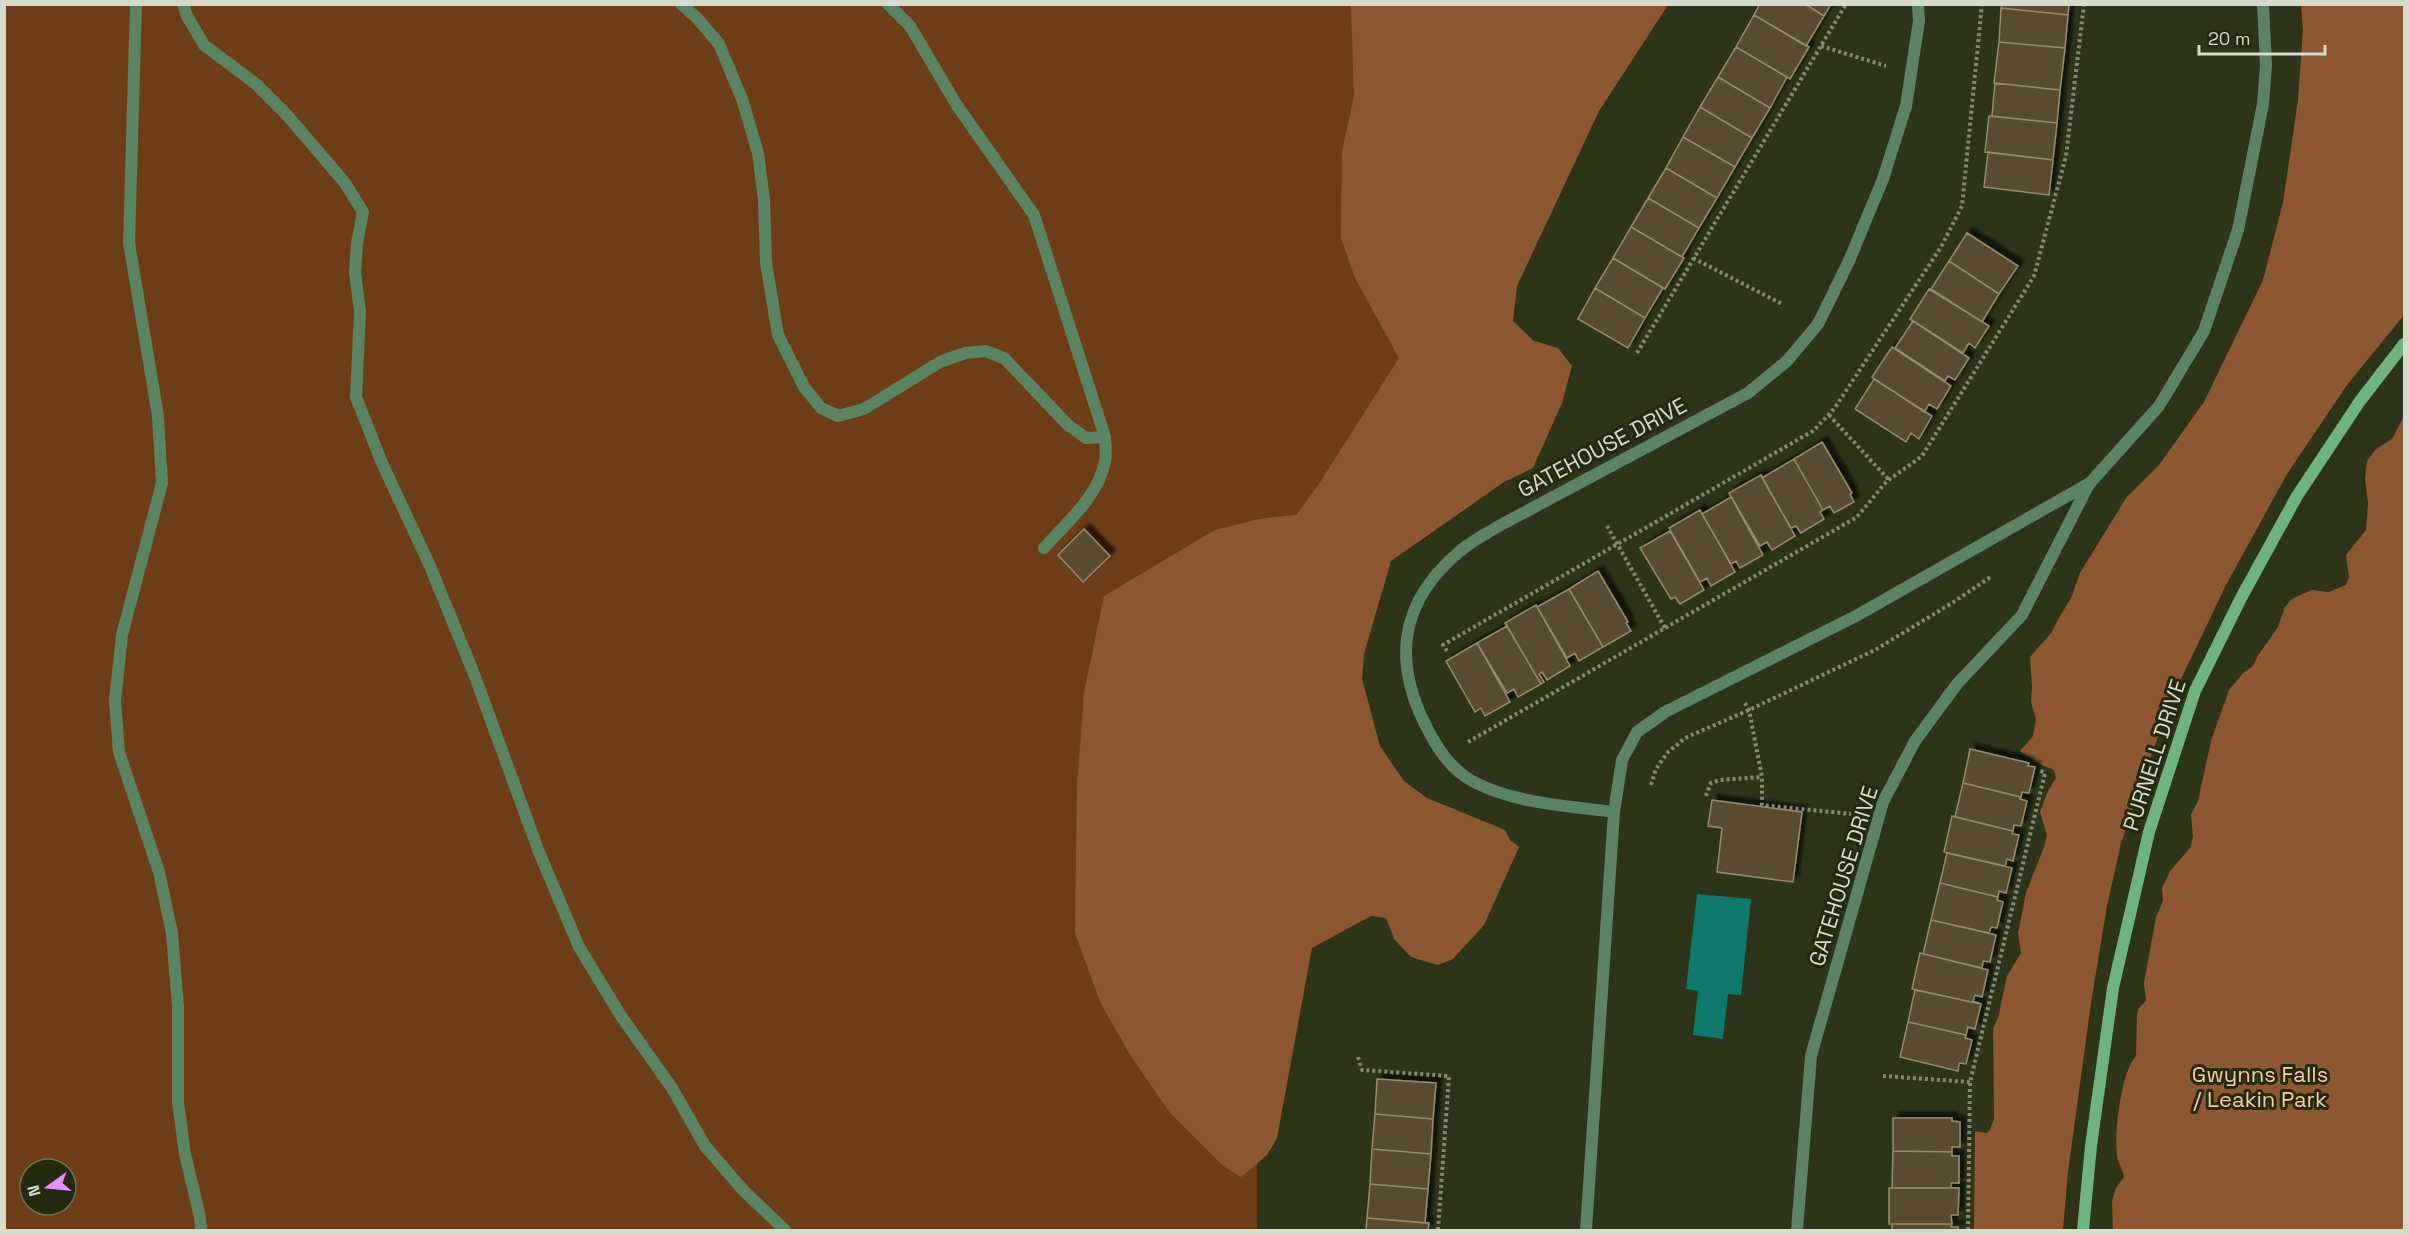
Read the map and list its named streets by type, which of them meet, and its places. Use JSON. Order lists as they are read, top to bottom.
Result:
{
  "streets": {
    "street": ["GATEHOUSE DRIVE", "PURNELL DRIVE"]
  },
  "parks": ["Gwynns Falls / Leakin Park"],
  "scale_bar": "20 m",
  "north": "left"
}
